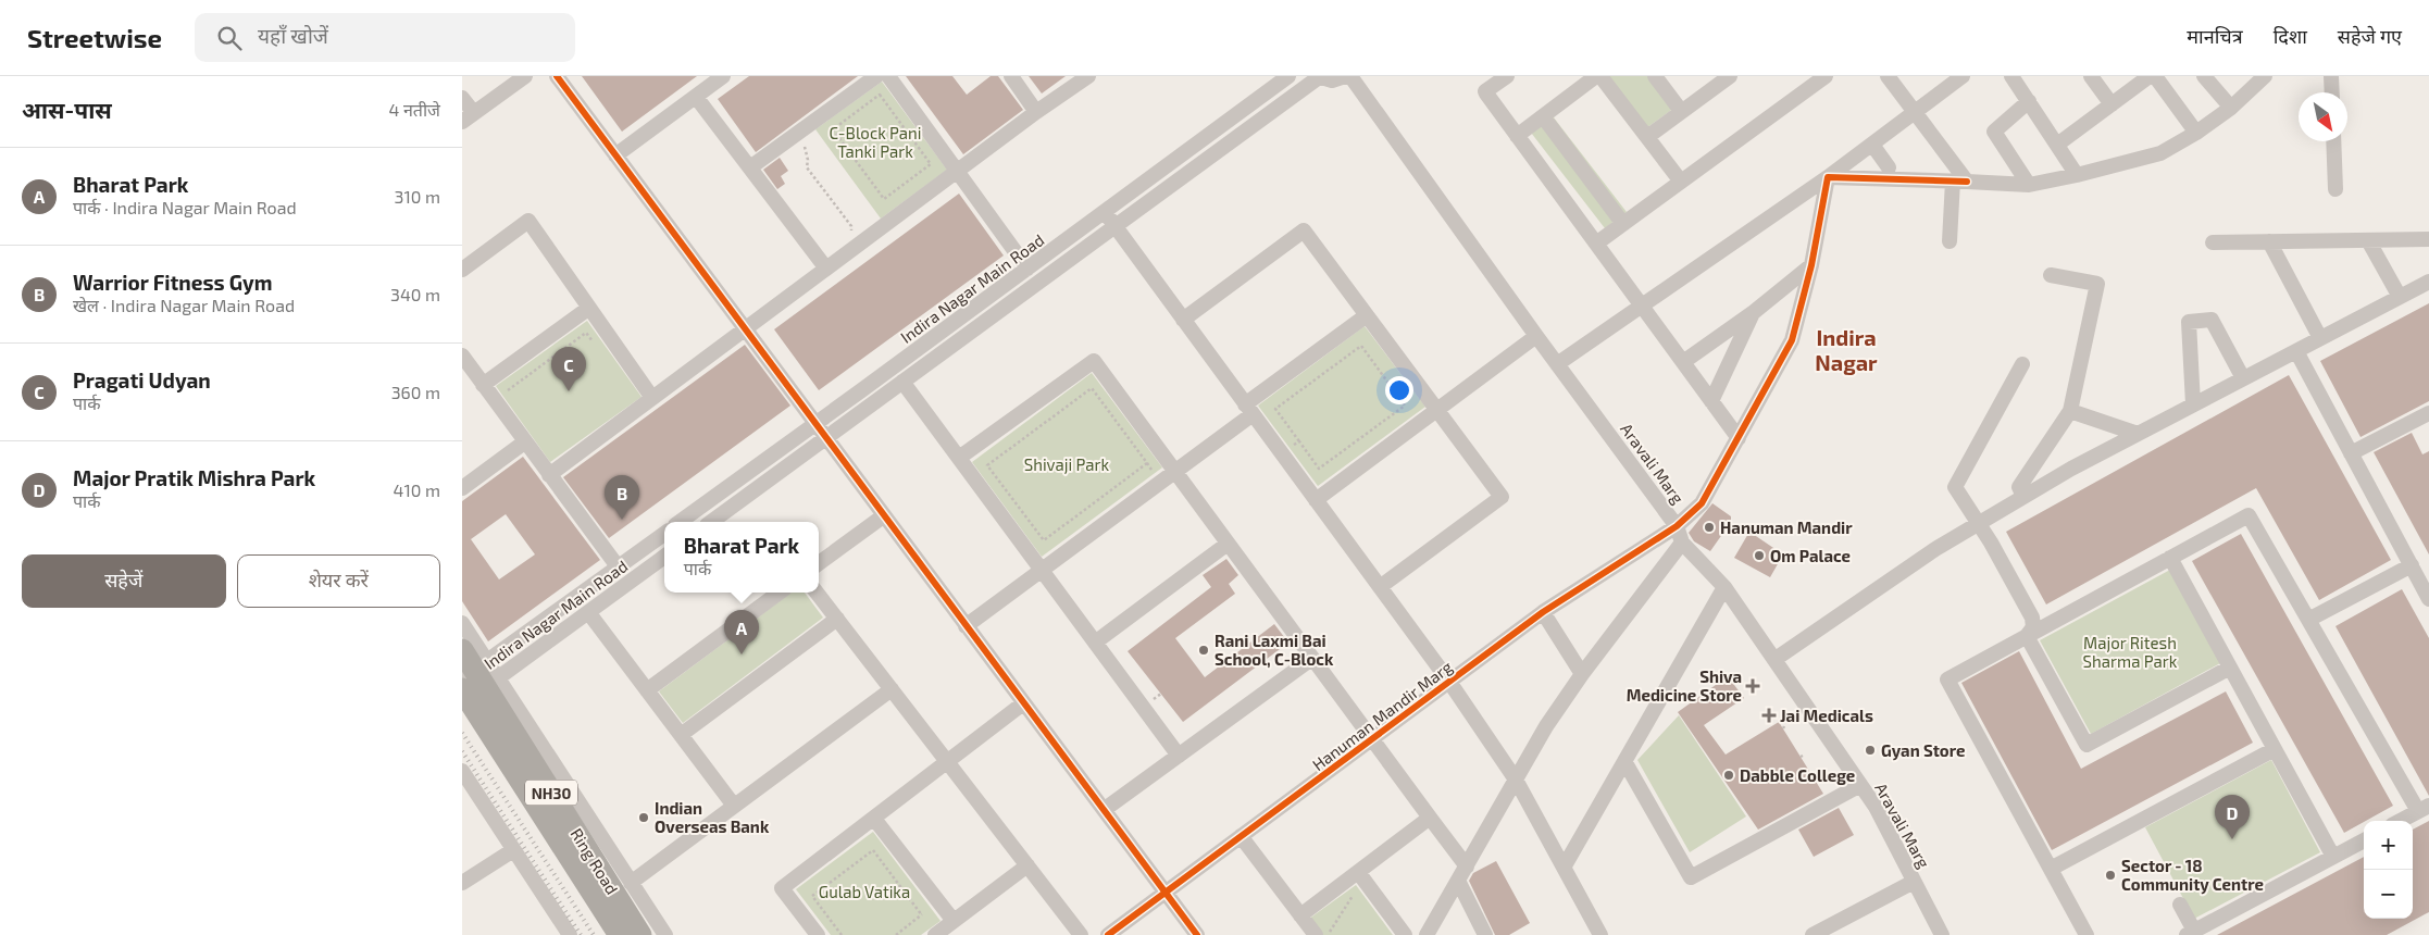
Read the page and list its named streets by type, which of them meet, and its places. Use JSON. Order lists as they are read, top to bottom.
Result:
{
  "streets": {
    "highway": ["NH30", "Ring Road"],
    "street": ["Indira Nagar Main Road", "Aravali Marg", "Hanuman Mandir Marg"]
  },
  "crossings": [
    ["Aravali Marg", "Hanuman Mandir Marg"]
  ],
  "districts": ["Indira Nagar"],
  "parks": [
    "C-Block Pani Tanki Park",
    "Shivaji Park",
    "Major Ritesh Sharma Park",
    "Gulab Vatika"
  ],
  "places": {
    "other": [
      "Hanuman Mandir",
      "Om Palace",
      "Rani Laxmi Bai School, C-Block",
      "Gyan Store",
      "Dabble College",
      "Indian Overseas Bank",
      "Sector - 18 Community Centre"
    ],
    "health": ["Shiva Medicine Store", "Jai Medicals"]
  },
  "north": "bottom right",
  "page": {
    "header": "Streetwise",
    "search": "यहाँ खोजें",
    "nav": ["मानचित्र", "दिशा", "सहेजे गए"],
    "heading": ["आस-पास", "4 नतीजे"],
    "list": [
      {
        "mark": "A",
        "name": "Bharat Park",
        "note": "पार्क · Indira Nagar Main Road",
        "value": "310 m"
      },
      {
        "mark": "B",
        "name": "Warrior Fitness Gym",
        "note": "खेल · Indira Nagar Main Road",
        "value": "340 m"
      },
      {
        "mark": "C",
        "name": "Pragati Udyan",
        "note": "पार्क",
        "value": "360 m"
      },
      {
        "mark": "D",
        "name": "Major Pratik Mishra Park",
        "note": "पार्क",
        "value": "410 m"
      }
    ],
    "pins": [
      "C",
      "B",
      "A",
      "D"
    ],
    "popup": ["Bharat Park", "पार्क"],
    "buttons": ["सहेजें", "शेयर करें"],
    "map_buttons": ["+", "−"]
  }
}
